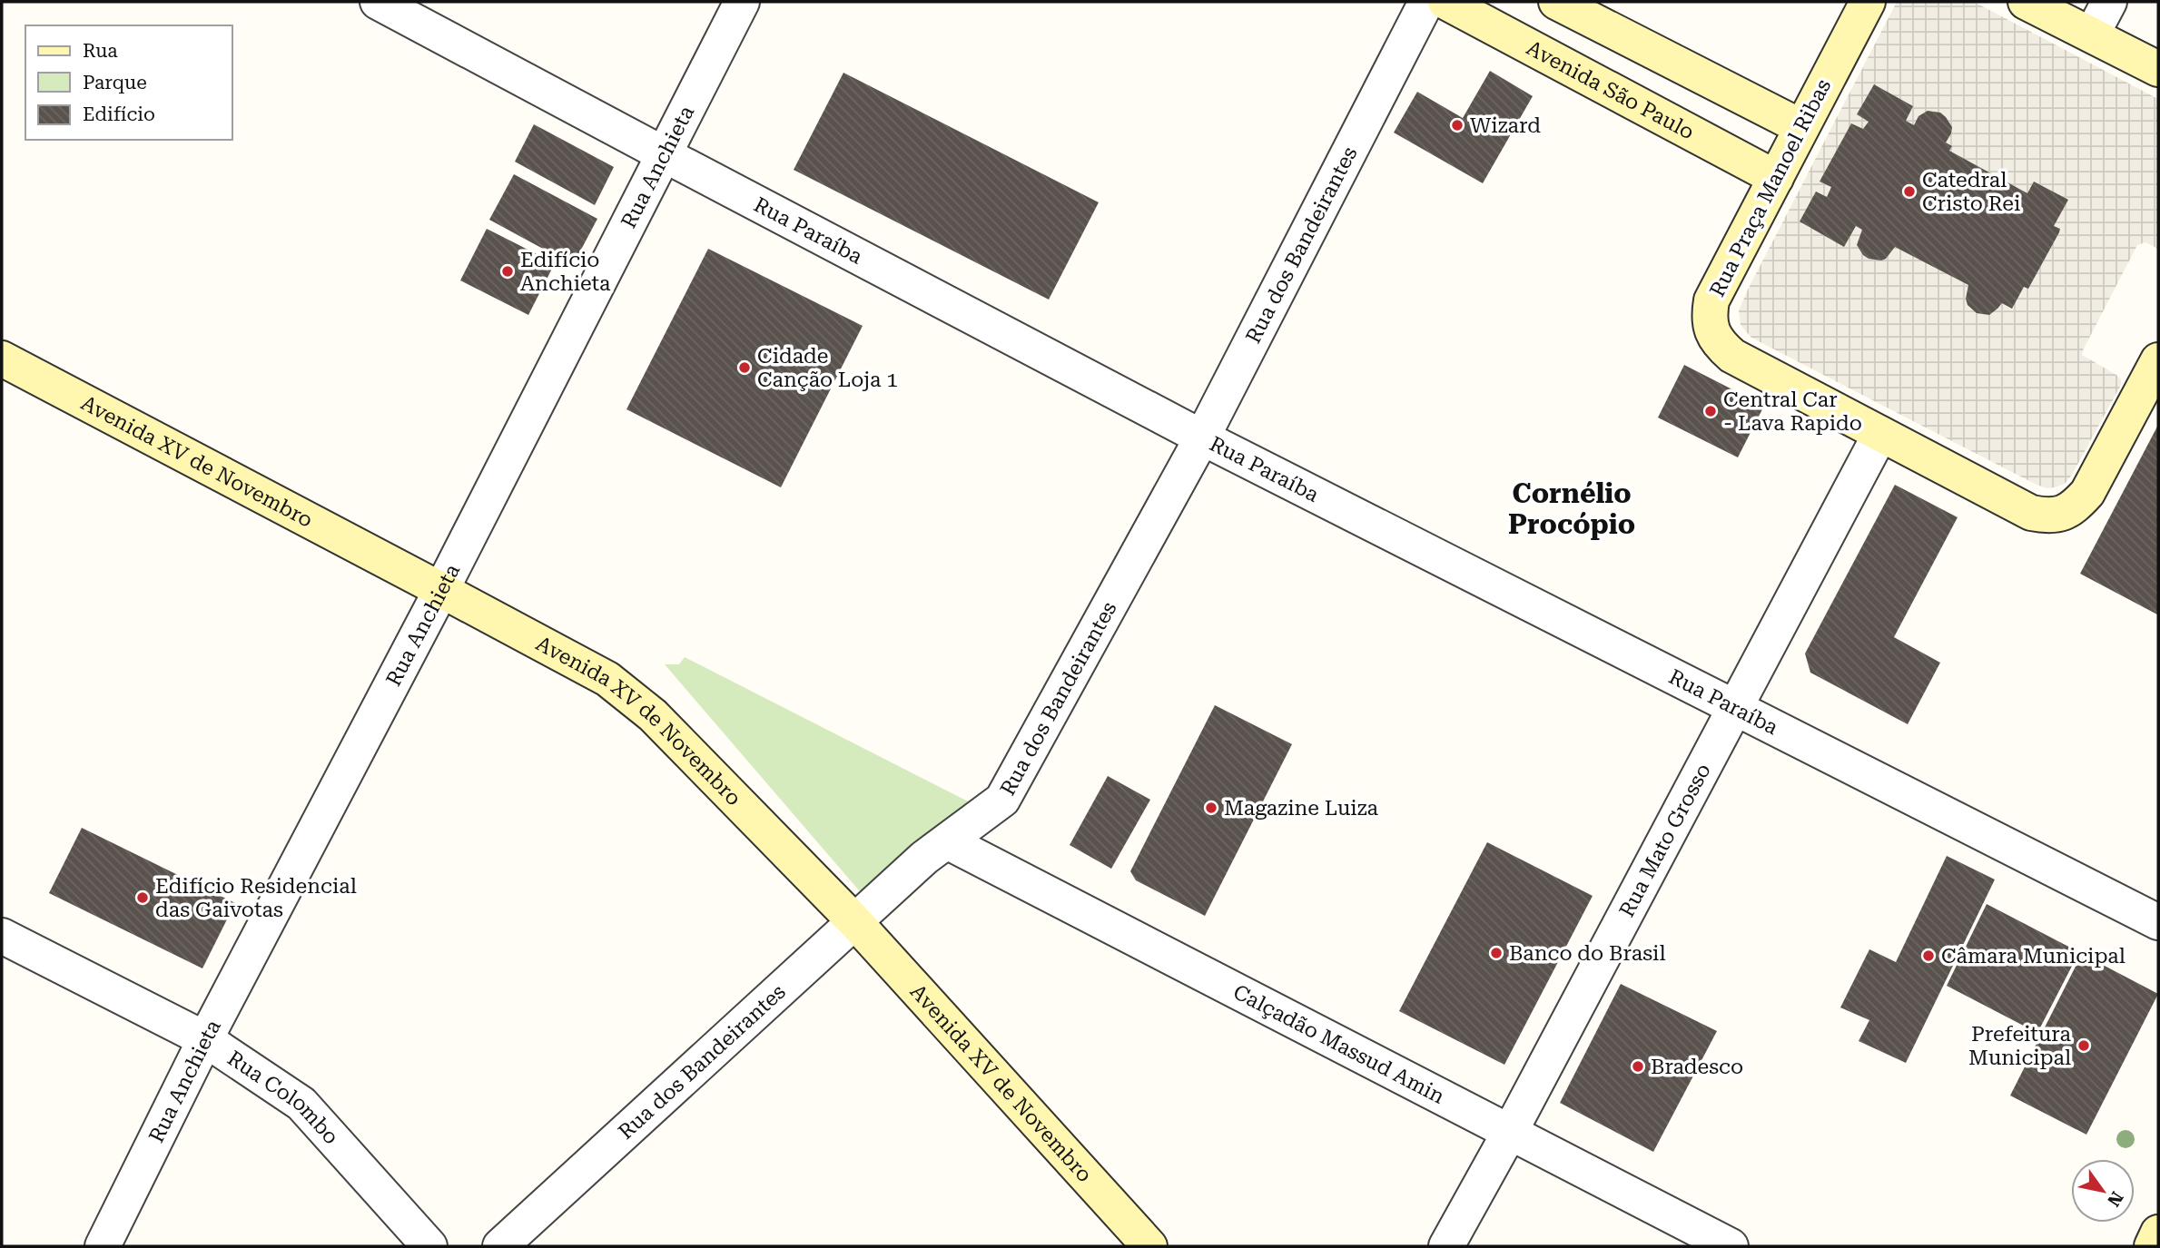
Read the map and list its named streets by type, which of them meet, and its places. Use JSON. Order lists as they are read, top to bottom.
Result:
{
  "streets": {
    "street": [
      "Avenida São Paulo",
      "Rua Anchieta",
      "Rua Praça Manoel Ribas",
      "Rua Paraíba",
      "Rua dos Bandeirantes",
      "Avenida XV de Novembro",
      "Rua Mato Grosso",
      "Calçadão Massud Amin",
      "Rua Colombo"
    ]
  },
  "crossings": [
    ["Avenida São Paulo", "Rua Praça Manoel Ribas"],
    ["Rua Anchieta", "Rua Paraíba"],
    ["Rua Anchieta", "Avenida XV de Novembro"],
    ["Rua Anchieta", "Rua Colombo"],
    ["Rua Praça Manoel Ribas", "Rua Mato Grosso"],
    ["Rua Paraíba", "Rua dos Bandeirantes"],
    ["Rua Paraíba", "Rua Mato Grosso"],
    ["Rua dos Bandeirantes", "Avenida XV de Novembro"],
    ["Rua dos Bandeirantes", "Calçadão Massud Amin"],
    ["Rua Mato Grosso", "Calçadão Massud Amin"]
  ],
  "districts": ["Cornélio Procópio"],
  "places": [
    "Wizard",
    "Catedral Cristo Rei",
    "Edifício Anchieta",
    "Cidade Canção Loja 1",
    "Central Car - Lava Rapido",
    "Magazine Luiza",
    "Edifício Residencial das Gaivotas",
    "Banco do Brasil",
    "Câmara Municipal",
    "Prefeitura Municipal",
    "Bradesco"
  ],
  "legend": ["Rua", "Parque", "Edifício"],
  "north": "bottom right"
}
